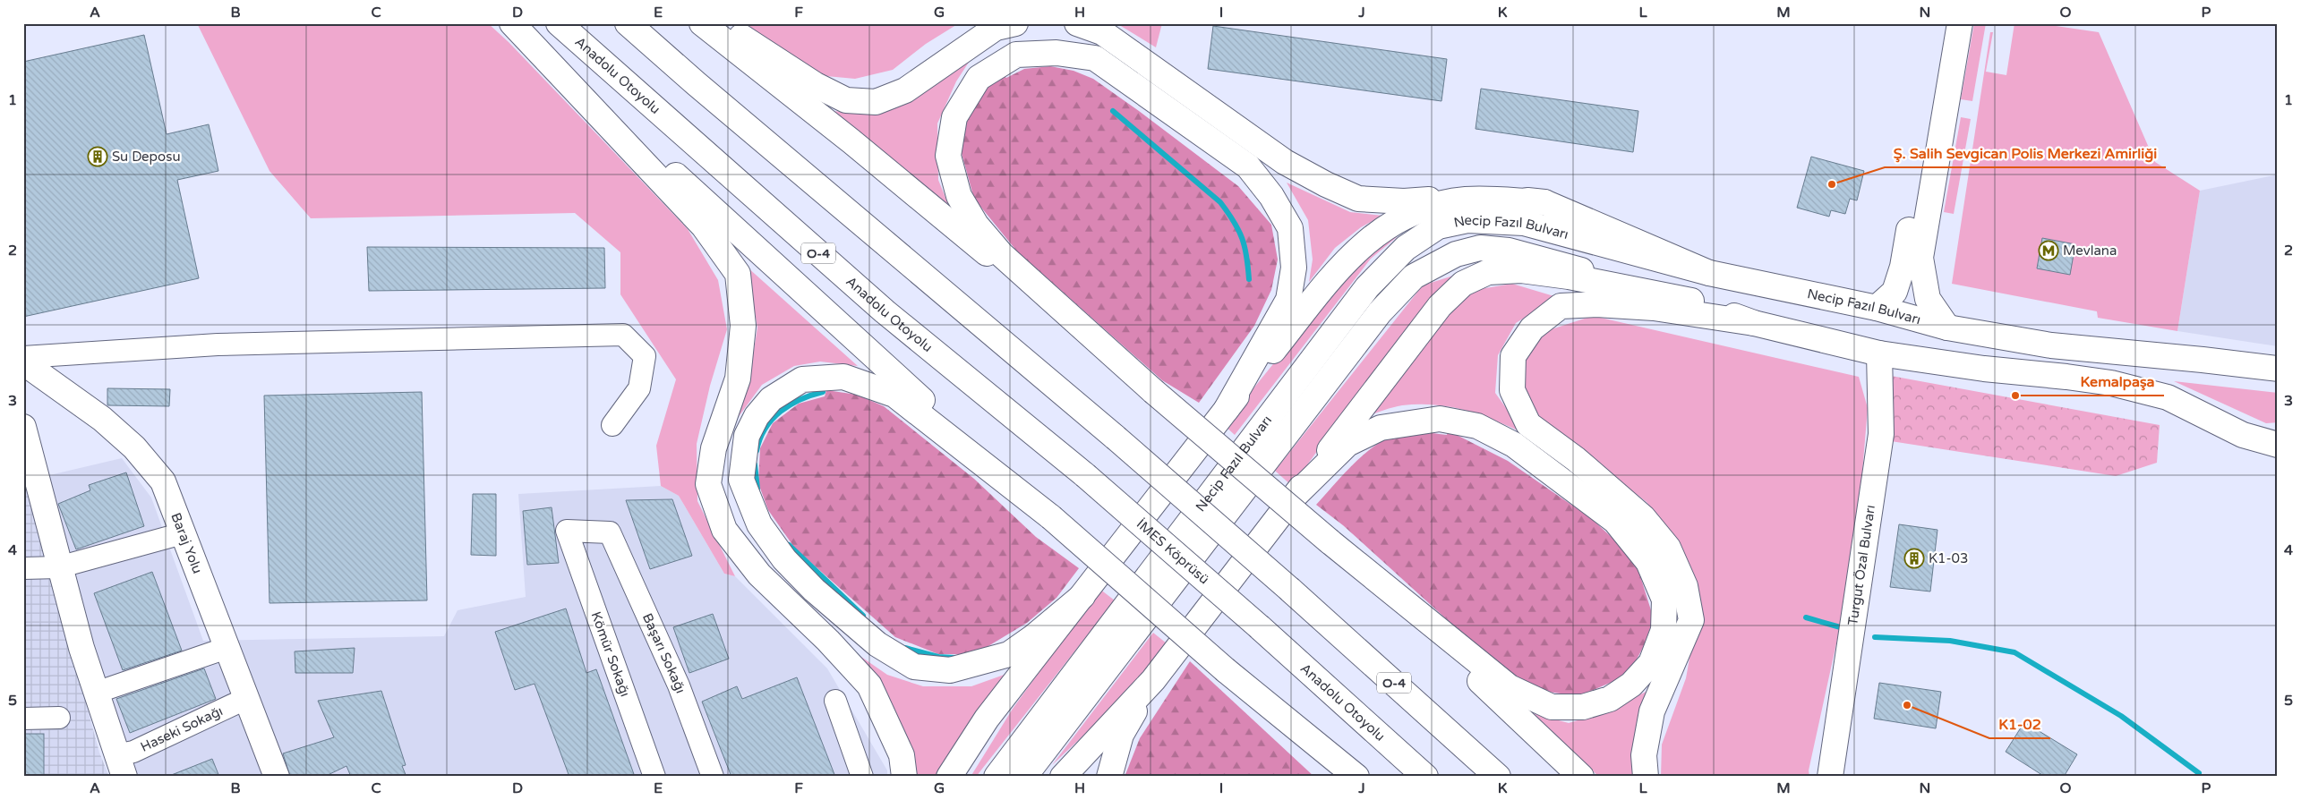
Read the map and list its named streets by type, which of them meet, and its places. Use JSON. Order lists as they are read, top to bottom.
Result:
{
  "streets": {
    "main road": [
      "Anadolu Otoyolu",
      "Necip Fazıl Bulvarı",
      "O-4",
      "Baraj Yolu",
      "İMES Köprüsü",
      "Turgut Özal Bulvarı",
      "Haseki Sokağı"
    ],
    "street": ["Başarı Sokağı", "Kömür Sokağı"]
  },
  "crossings": [
    ["Anadolu Otoyolu", "İMES Köprüsü"],
    ["Necip Fazıl Bulvarı", "Turgut Özal Bulvarı"],
    ["Baraj Yolu", "Haseki Sokağı"],
    ["Başarı Sokağı", "Kömür Sokağı"]
  ],
  "places": {
    "building": ["Su Deposu", "K1-03"],
    "other": ["Ş. Salih Sevgican Polis Merkezi Amirliği", "Kemalpaşa", "K1-02"],
    "metro station": ["Mevlana"]
  },
  "grid": {
    "columns": [
      "A",
      "B",
      "C",
      "D",
      "E",
      "F",
      "G",
      "H",
      "I",
      "J",
      "K",
      "L",
      "M",
      "N",
      "O",
      "P"
    ],
    "rows": [
      "1",
      "2",
      "3",
      "4",
      "5"
    ]
  }
}
